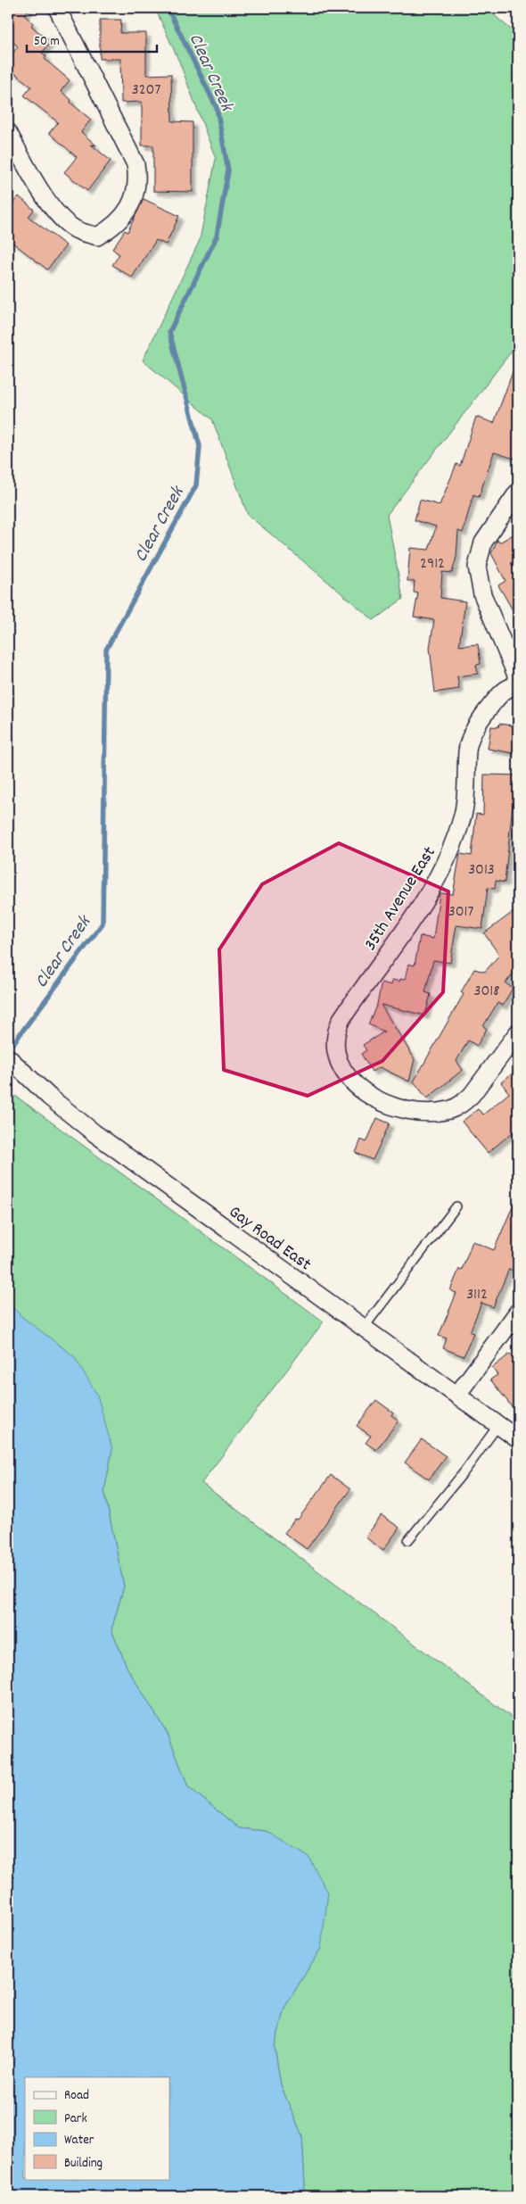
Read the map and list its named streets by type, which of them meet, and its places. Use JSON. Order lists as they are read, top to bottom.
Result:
{
  "streets": {
    "street": ["35th Avenue East", "Gay Road East"]
  },
  "water": ["Clear Creek"],
  "house_numbers": [
    "3207",
    "2912",
    "3013",
    "3017",
    "3018",
    "3112"
  ],
  "legend": [
    "Road",
    "Park",
    "Water",
    "Building"
  ],
  "scale_bar": "50 m"
}
